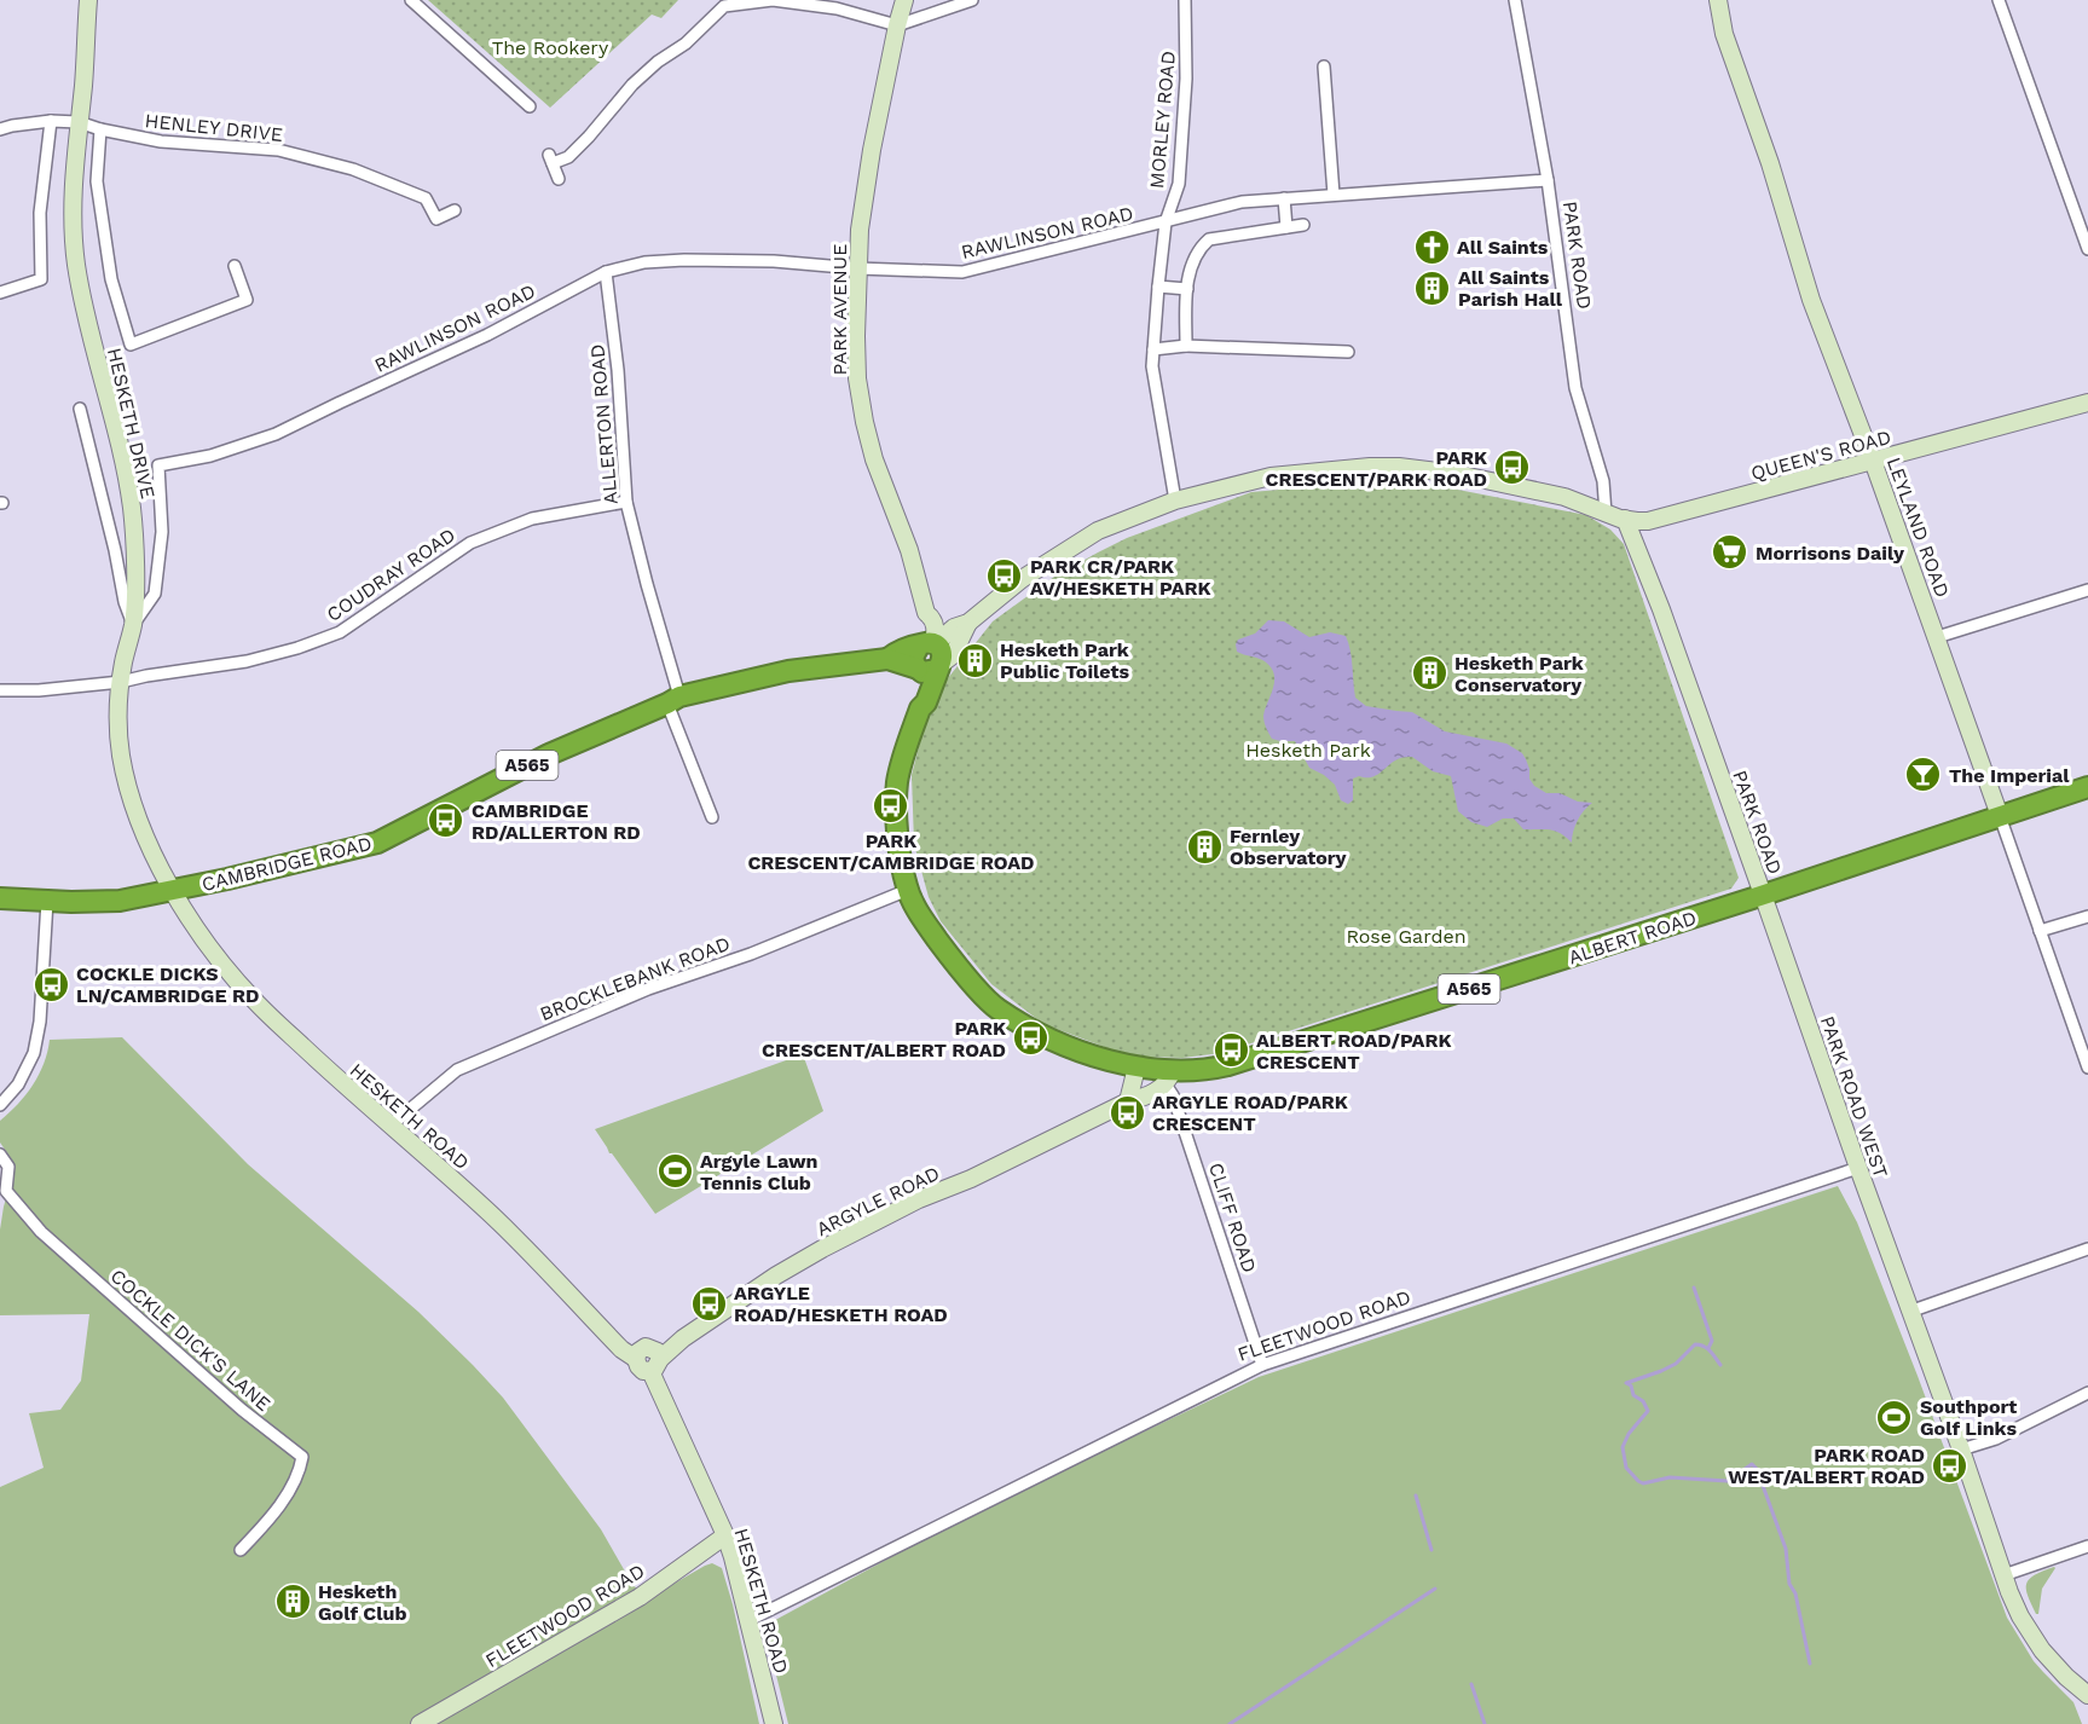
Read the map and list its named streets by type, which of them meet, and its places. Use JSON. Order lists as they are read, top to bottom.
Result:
{
  "streets": {
    "highway": ["A565", "CAMBRIDGE ROAD", "ALBERT ROAD"],
    "street": [
      "MORLEY ROAD",
      "HENLEY DRIVE",
      "RAWLINSON ROAD",
      "PARK ROAD",
      "PARK AVENUE",
      "HESKETH DRIVE",
      "ALLERTON ROAD",
      "QUEEN'S ROAD",
      "LEYLAND ROAD",
      "COUDRAY ROAD",
      "BROCKLEBANK ROAD",
      "PARK ROAD WEST",
      "HESKETH ROAD",
      "ARGYLE ROAD",
      "CLIFF ROAD",
      "FLEETWOOD ROAD",
      "COCKLE DICK'S LANE"
    ]
  },
  "crossings": [
    ["MORLEY ROAD", "RAWLINSON ROAD"],
    ["MORLEY ROAD", "QUEEN'S ROAD"],
    ["HENLEY DRIVE", "HESKETH DRIVE"],
    ["RAWLINSON ROAD", "PARK ROAD"],
    ["RAWLINSON ROAD", "PARK AVENUE"],
    ["RAWLINSON ROAD", "HESKETH DRIVE"],
    ["RAWLINSON ROAD", "ALLERTON ROAD"],
    ["PARK ROAD", "QUEEN'S ROAD"],
    ["PARK ROAD", "ALBERT ROAD"],
    ["PARK ROAD", "PARK ROAD WEST"],
    ["PARK AVENUE", "QUEEN'S ROAD"],
    ["PARK AVENUE", "A565"],
    ["PARK AVENUE", "CAMBRIDGE ROAD"],
    ["HESKETH DRIVE", "COUDRAY ROAD"],
    ["HESKETH DRIVE", "CAMBRIDGE ROAD"],
    ["HESKETH DRIVE", "HESKETH ROAD"],
    ["ALLERTON ROAD", "COUDRAY ROAD"],
    ["ALLERTON ROAD", "CAMBRIDGE ROAD"],
    ["QUEEN'S ROAD", "LEYLAND ROAD"],
    ["QUEEN'S ROAD", "A565"],
    ["QUEEN'S ROAD", "CAMBRIDGE ROAD"],
    ["LEYLAND ROAD", "ALBERT ROAD"],
    ["A565", "CAMBRIDGE ROAD"],
    ["A565", "ALBERT ROAD"],
    ["A565", "BROCKLEBANK ROAD"],
    ["A565", "ARGYLE ROAD"],
    ["A565", "CLIFF ROAD"],
    ["CAMBRIDGE ROAD", "HESKETH ROAD"],
    ["ALBERT ROAD", "PARK ROAD WEST"],
    ["ALBERT ROAD", "ARGYLE ROAD"],
    ["ALBERT ROAD", "CLIFF ROAD"],
    ["BROCKLEBANK ROAD", "HESKETH ROAD"],
    ["PARK ROAD WEST", "FLEETWOOD ROAD"],
    ["HESKETH ROAD", "ARGYLE ROAD"],
    ["HESKETH ROAD", "FLEETWOOD ROAD"],
    ["ARGYLE ROAD", "CLIFF ROAD"],
    ["CLIFF ROAD", "FLEETWOOD ROAD"]
  ],
  "parks": ["The Rookery", "Hesketh Park", "Rose Garden"],
  "places": {
    "church": ["All Saints"],
    "building": [
      "All Saints Parish Hall",
      "Hesketh Park Public Toilets",
      "Hesketh Park Conservatory",
      "Fernley Observatory",
      "Hesketh Golf Club"
    ],
    "bus stop": [
      "PARK CRESCENT/PARK ROAD",
      "PARK CR/PARK AV/HESKETH PARK",
      "PARK CRESCENT/CAMBRIDGE ROAD",
      "CAMBRIDGE RD/ALLERTON RD",
      "COCKLE DICKS LN/CAMBRIDGE RD",
      "PARK CRESCENT/ALBERT ROAD",
      "ALBERT ROAD/PARK CRESCENT",
      "ARGYLE ROAD/PARK CRESCENT",
      "ARGYLE ROAD/HESKETH ROAD",
      "PARK ROAD WEST/ALBERT ROAD"
    ],
    "supermarket": ["Morrisons Daily"],
    "bar": ["The Imperial"],
    "sports": ["Argyle Lawn Tennis Club", "Southport Golf Links"]
  }
}
